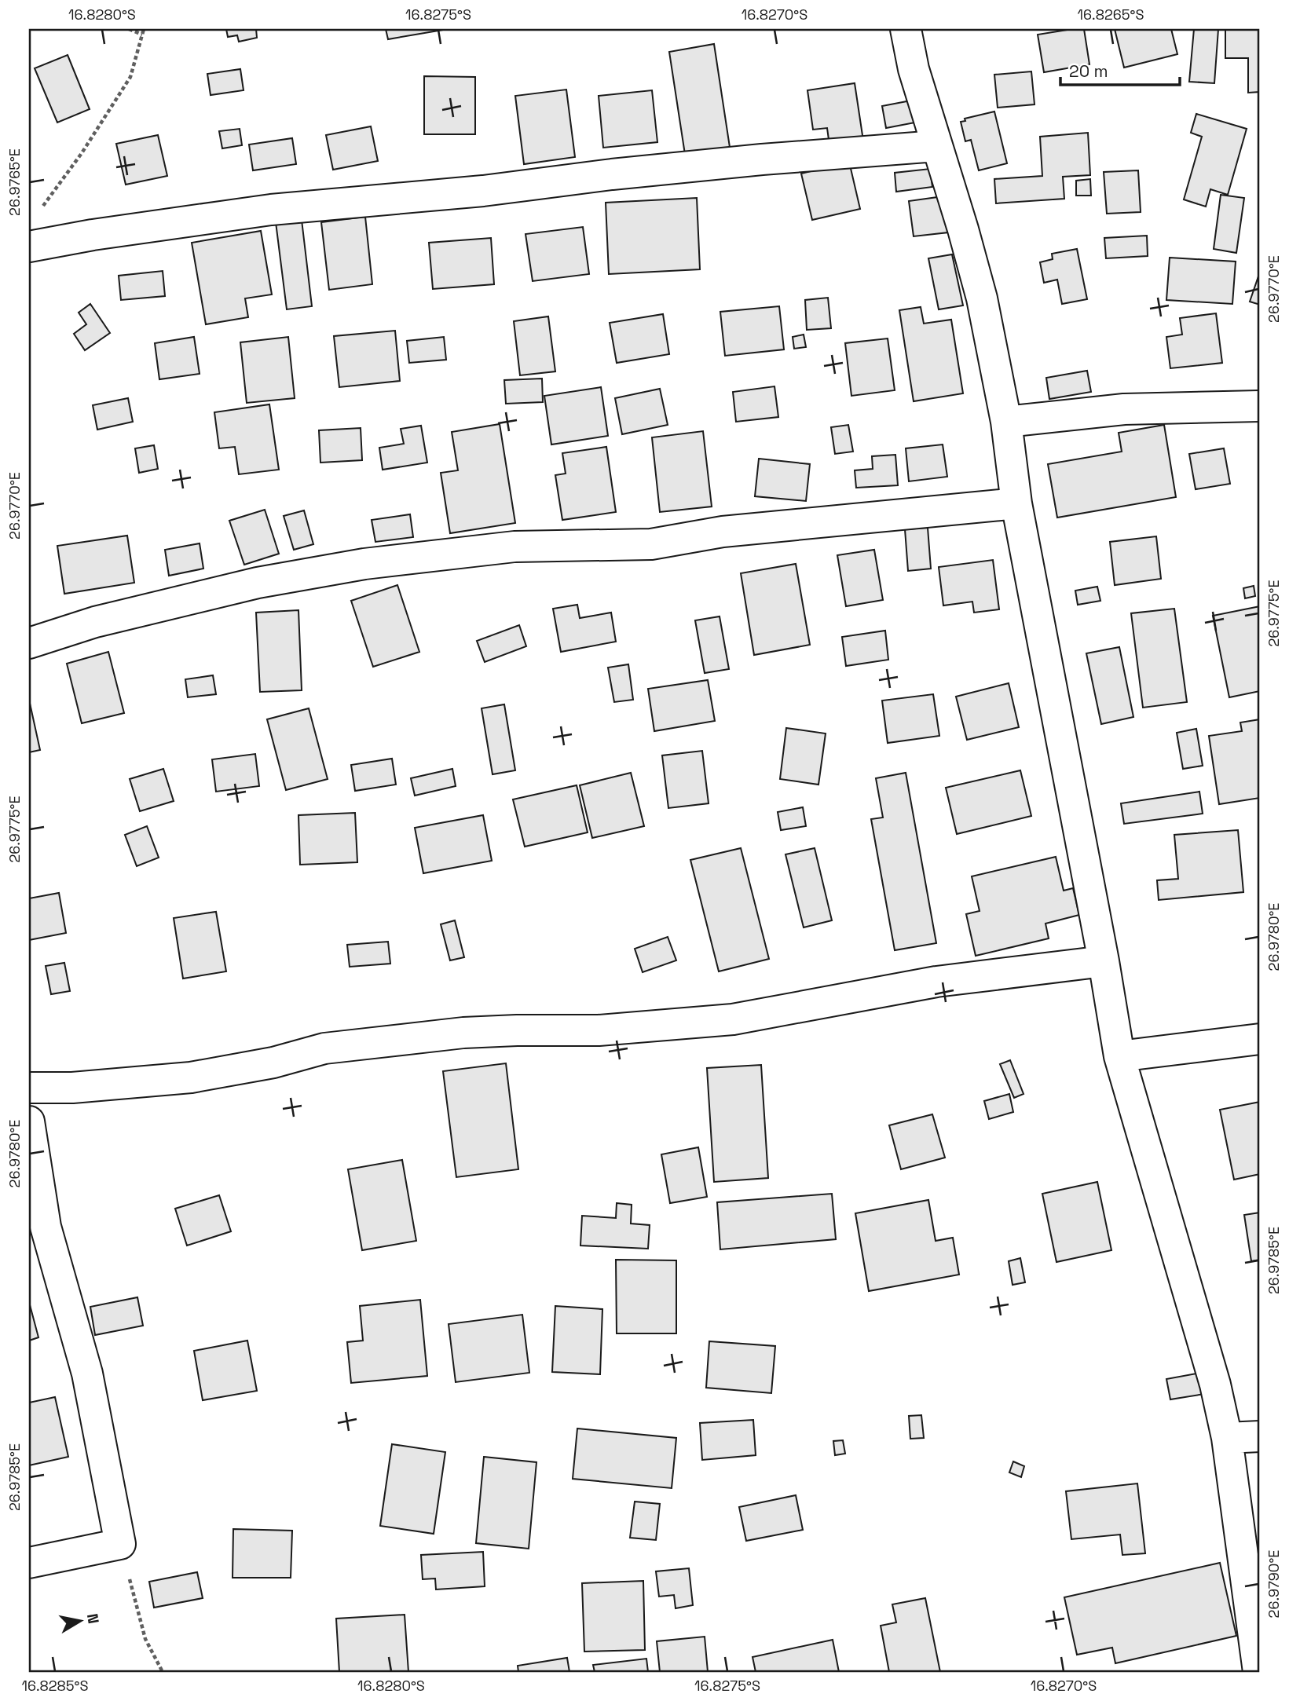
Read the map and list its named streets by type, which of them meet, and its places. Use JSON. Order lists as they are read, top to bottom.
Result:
{
  "scale_bar": "20 m",
  "north": "right",
  "coordinates": [
    "16.8280°S",
    "16.8275°S",
    "16.8270°S",
    "16.8265°S",
    "26.9765°E",
    "26.9770°E",
    "26.9775°E",
    "26.9780°E",
    "26.9785°E",
    "26.9790°E",
    "16.8285°S"
  ]
}
